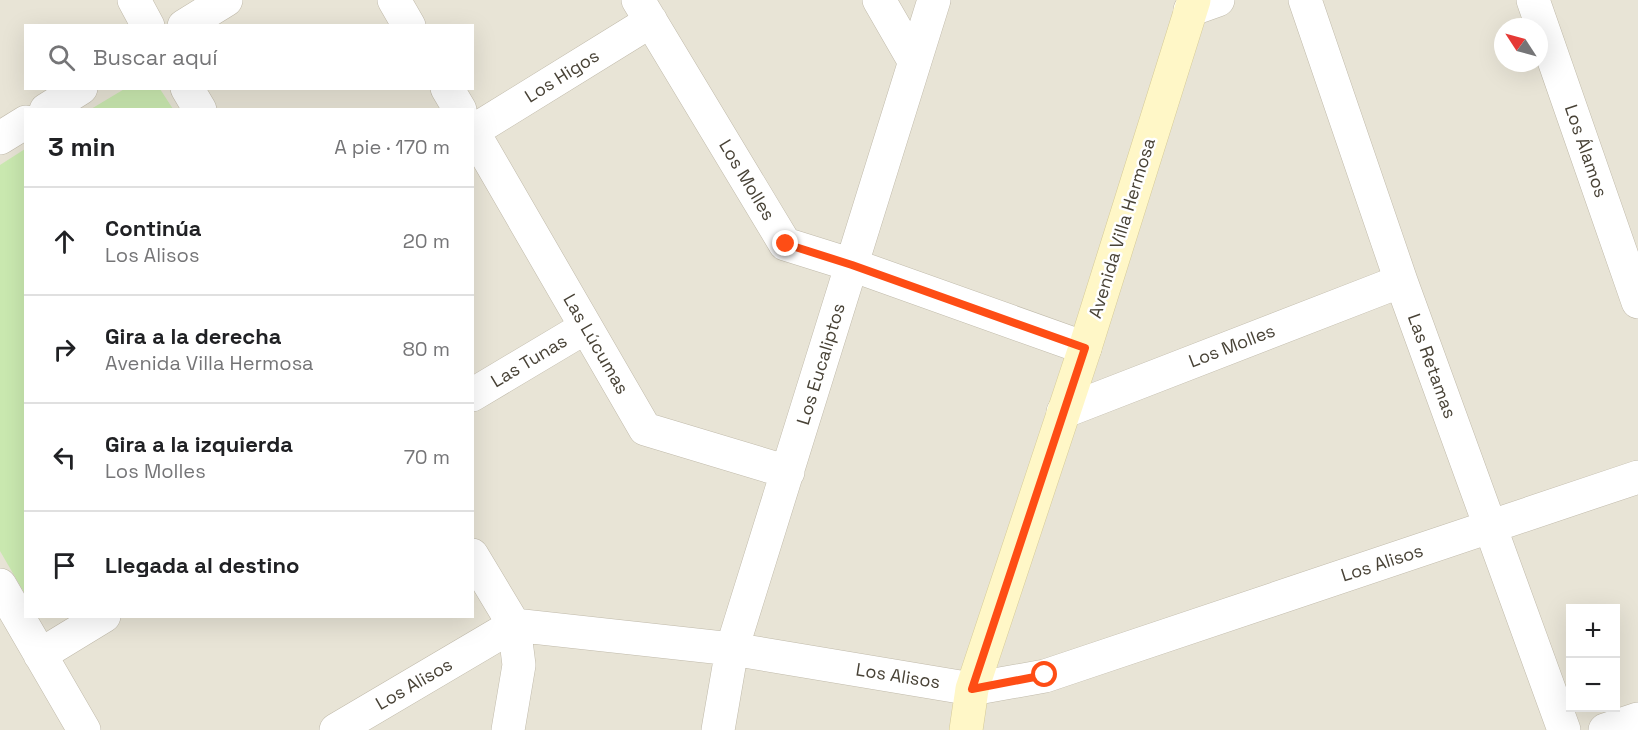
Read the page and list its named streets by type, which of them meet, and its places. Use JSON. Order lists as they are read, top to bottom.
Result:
{
  "streets": {
    "main road": ["Avenida Villa Hermosa"],
    "street": [
      "Los Higos",
      "Los Álamos",
      "Los Molles",
      "Las Lúcumas",
      "Las Tunas",
      "Los Eucaliptos",
      "Las Retamas",
      "Los Alisos"
    ]
  },
  "crossings": [
    ["Los Higos", "Los Molles"],
    ["Los Molles", "Avenida Villa Hermosa"],
    ["Los Molles", "Los Eucaliptos"],
    ["Los Molles", "Las Retamas"],
    ["Avenida Villa Hermosa", "Los Alisos"],
    ["Las Lúcumas", "Las Tunas"],
    ["Las Lúcumas", "Los Eucaliptos"],
    ["Los Eucaliptos", "Los Alisos"],
    ["Las Retamas", "Los Alisos"]
  ],
  "north": "top left",
  "page": {
    "search": "Buscar aquí",
    "heading": ["3 min", "A pie · 170 m"],
    "list": [
      ["Continúa", "Los Alisos", "20 m"],
      ["Gira a la derecha", "Avenida Villa Hermosa", "80 m"],
      ["Gira a la izquierda", "Los Molles", "70 m"],
      "Llegada al destino"
    ],
    "map_buttons": ["+", "−"]
  }
}
